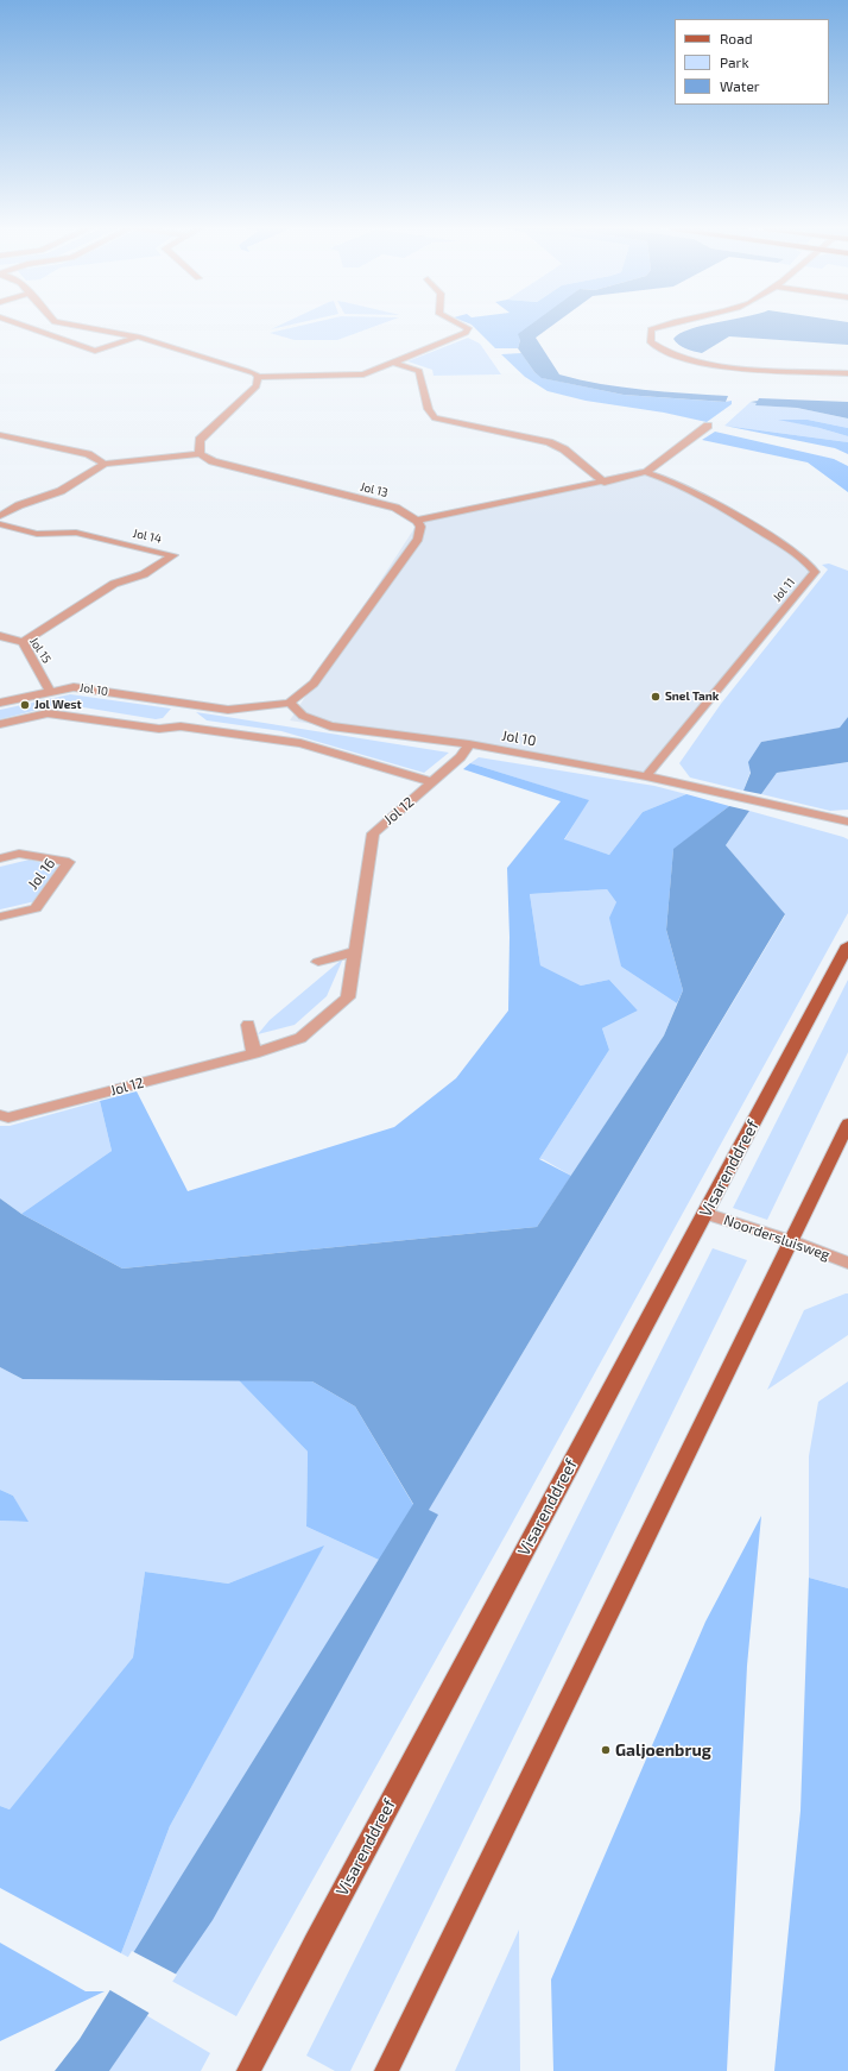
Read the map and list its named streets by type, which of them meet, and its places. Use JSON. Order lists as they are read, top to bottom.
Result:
{
  "streets": {
    "main road": ["Visarenddreef"],
    "street": [
      "Jol 13",
      "Jol 14",
      "Jol 11",
      "Jol 15",
      "Jol 10",
      "Jol 12",
      "Jol 16",
      "Noordersluisweg"
    ]
  },
  "crossings": [
    ["Jol 14", "Jol 15"],
    ["Jol 11", "Jol 10"],
    ["Jol 15", "Jol 10"],
    ["Jol 10", "Jol 12"],
    ["Visarenddreef", "Noordersluisweg"]
  ],
  "places": ["Snel Tank", "Jol West", "Galjoenbrug"],
  "legend": ["Road", "Park", "Water"]
}
